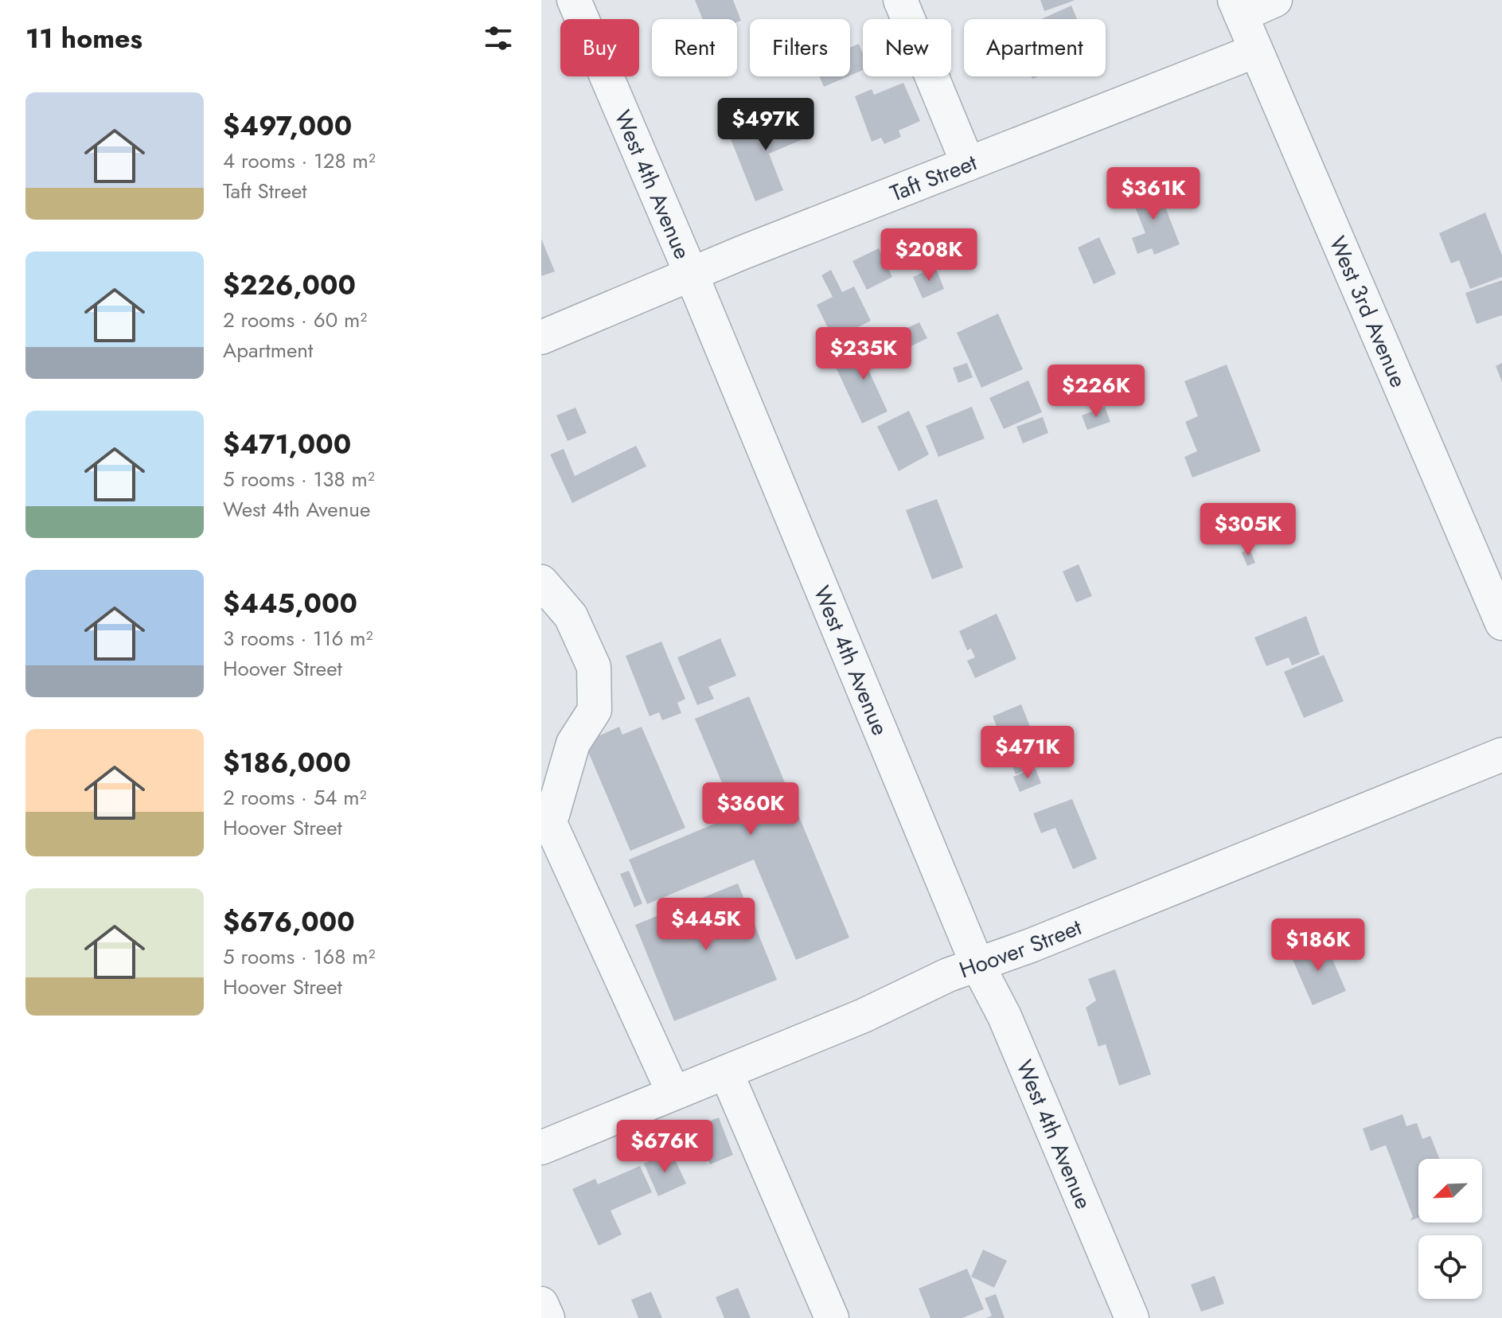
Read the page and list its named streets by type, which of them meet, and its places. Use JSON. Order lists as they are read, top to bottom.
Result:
{
  "streets": {
    "street": [
      "Taft Street",
      "West 4th Avenue",
      "West 3rd Avenue",
      "Hoover Street"
    ]
  },
  "crossings": [
    ["Taft Street", "West 4th Avenue"],
    ["Taft Street", "West 3rd Avenue"],
    ["West 4th Avenue", "Hoover Street"]
  ],
  "north": "bottom left",
  "page": {
    "heading": "11 homes",
    "chip": [
      "Buy",
      "Rent",
      "Filters",
      "New",
      "Apartment"
    ],
    "list": [
      {
        "name": "$497,000",
        "note": "4 rooms · 128 m² · Taft Street"
      },
      {
        "name": "$226,000",
        "note": "2 rooms · 60 m² · Apartment"
      },
      {
        "name": "$471,000",
        "note": "5 rooms · 138 m² · West 4th Avenue"
      },
      {
        "name": "$445,000",
        "note": "3 rooms · 116 m² · Hoover Street"
      },
      {
        "name": "$186,000",
        "note": "2 rooms · 54 m² · Hoover Street"
      },
      {
        "name": "$676,000",
        "note": "5 rooms · 168 m² · Hoover Street"
      }
    ],
    "price": [
      "$497K",
      "$361K",
      "$208K",
      "$235K",
      "$226K",
      "$305K",
      "$471K",
      "$360K",
      "$445K",
      "$186K",
      "$676K"
    ]
  }
}
